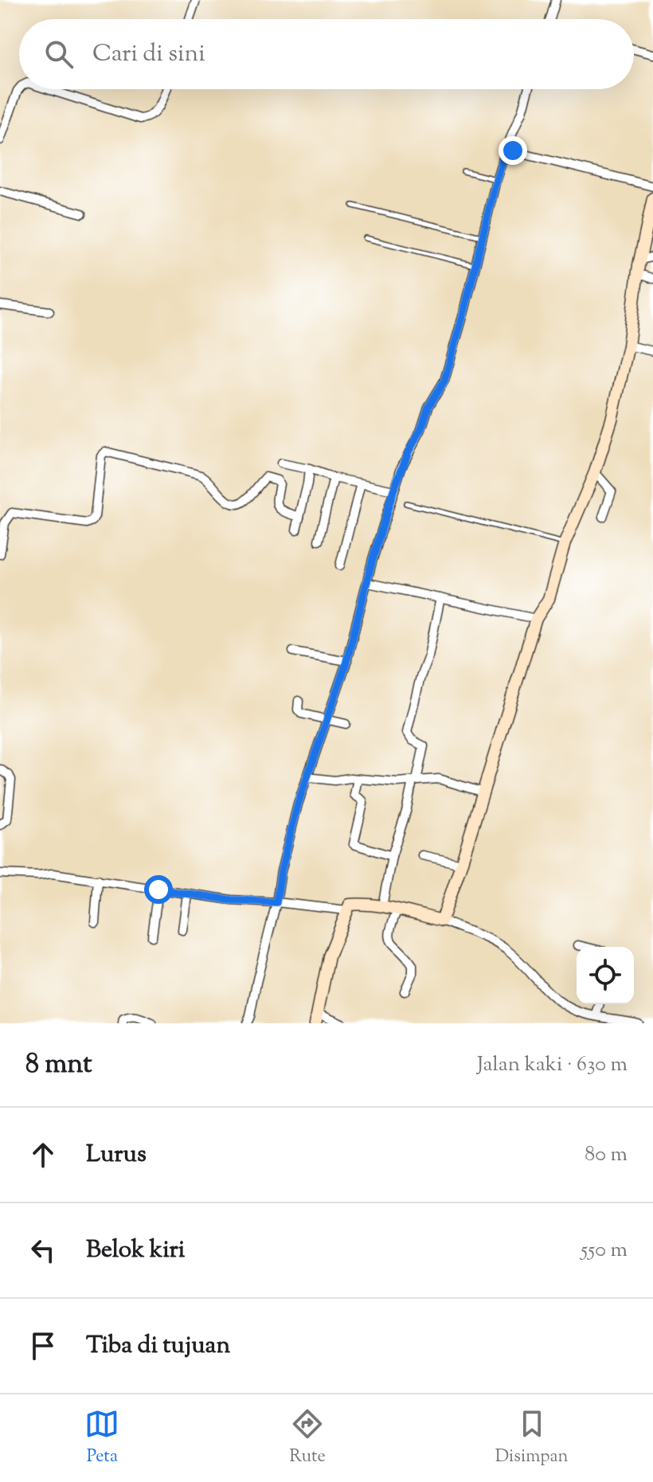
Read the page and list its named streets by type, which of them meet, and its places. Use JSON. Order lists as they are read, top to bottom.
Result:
{
  "page": {
    "search": "Cari di sini",
    "heading": ["8 mnt", "Jalan kaki · 630 m"],
    "list": [
      ["Lurus", "80 m"],
      ["Belok kiri", "550 m"],
      "Tiba di tujuan"
    ],
    "nav": ["Peta", "Rute", "Disimpan"]
  }
}
